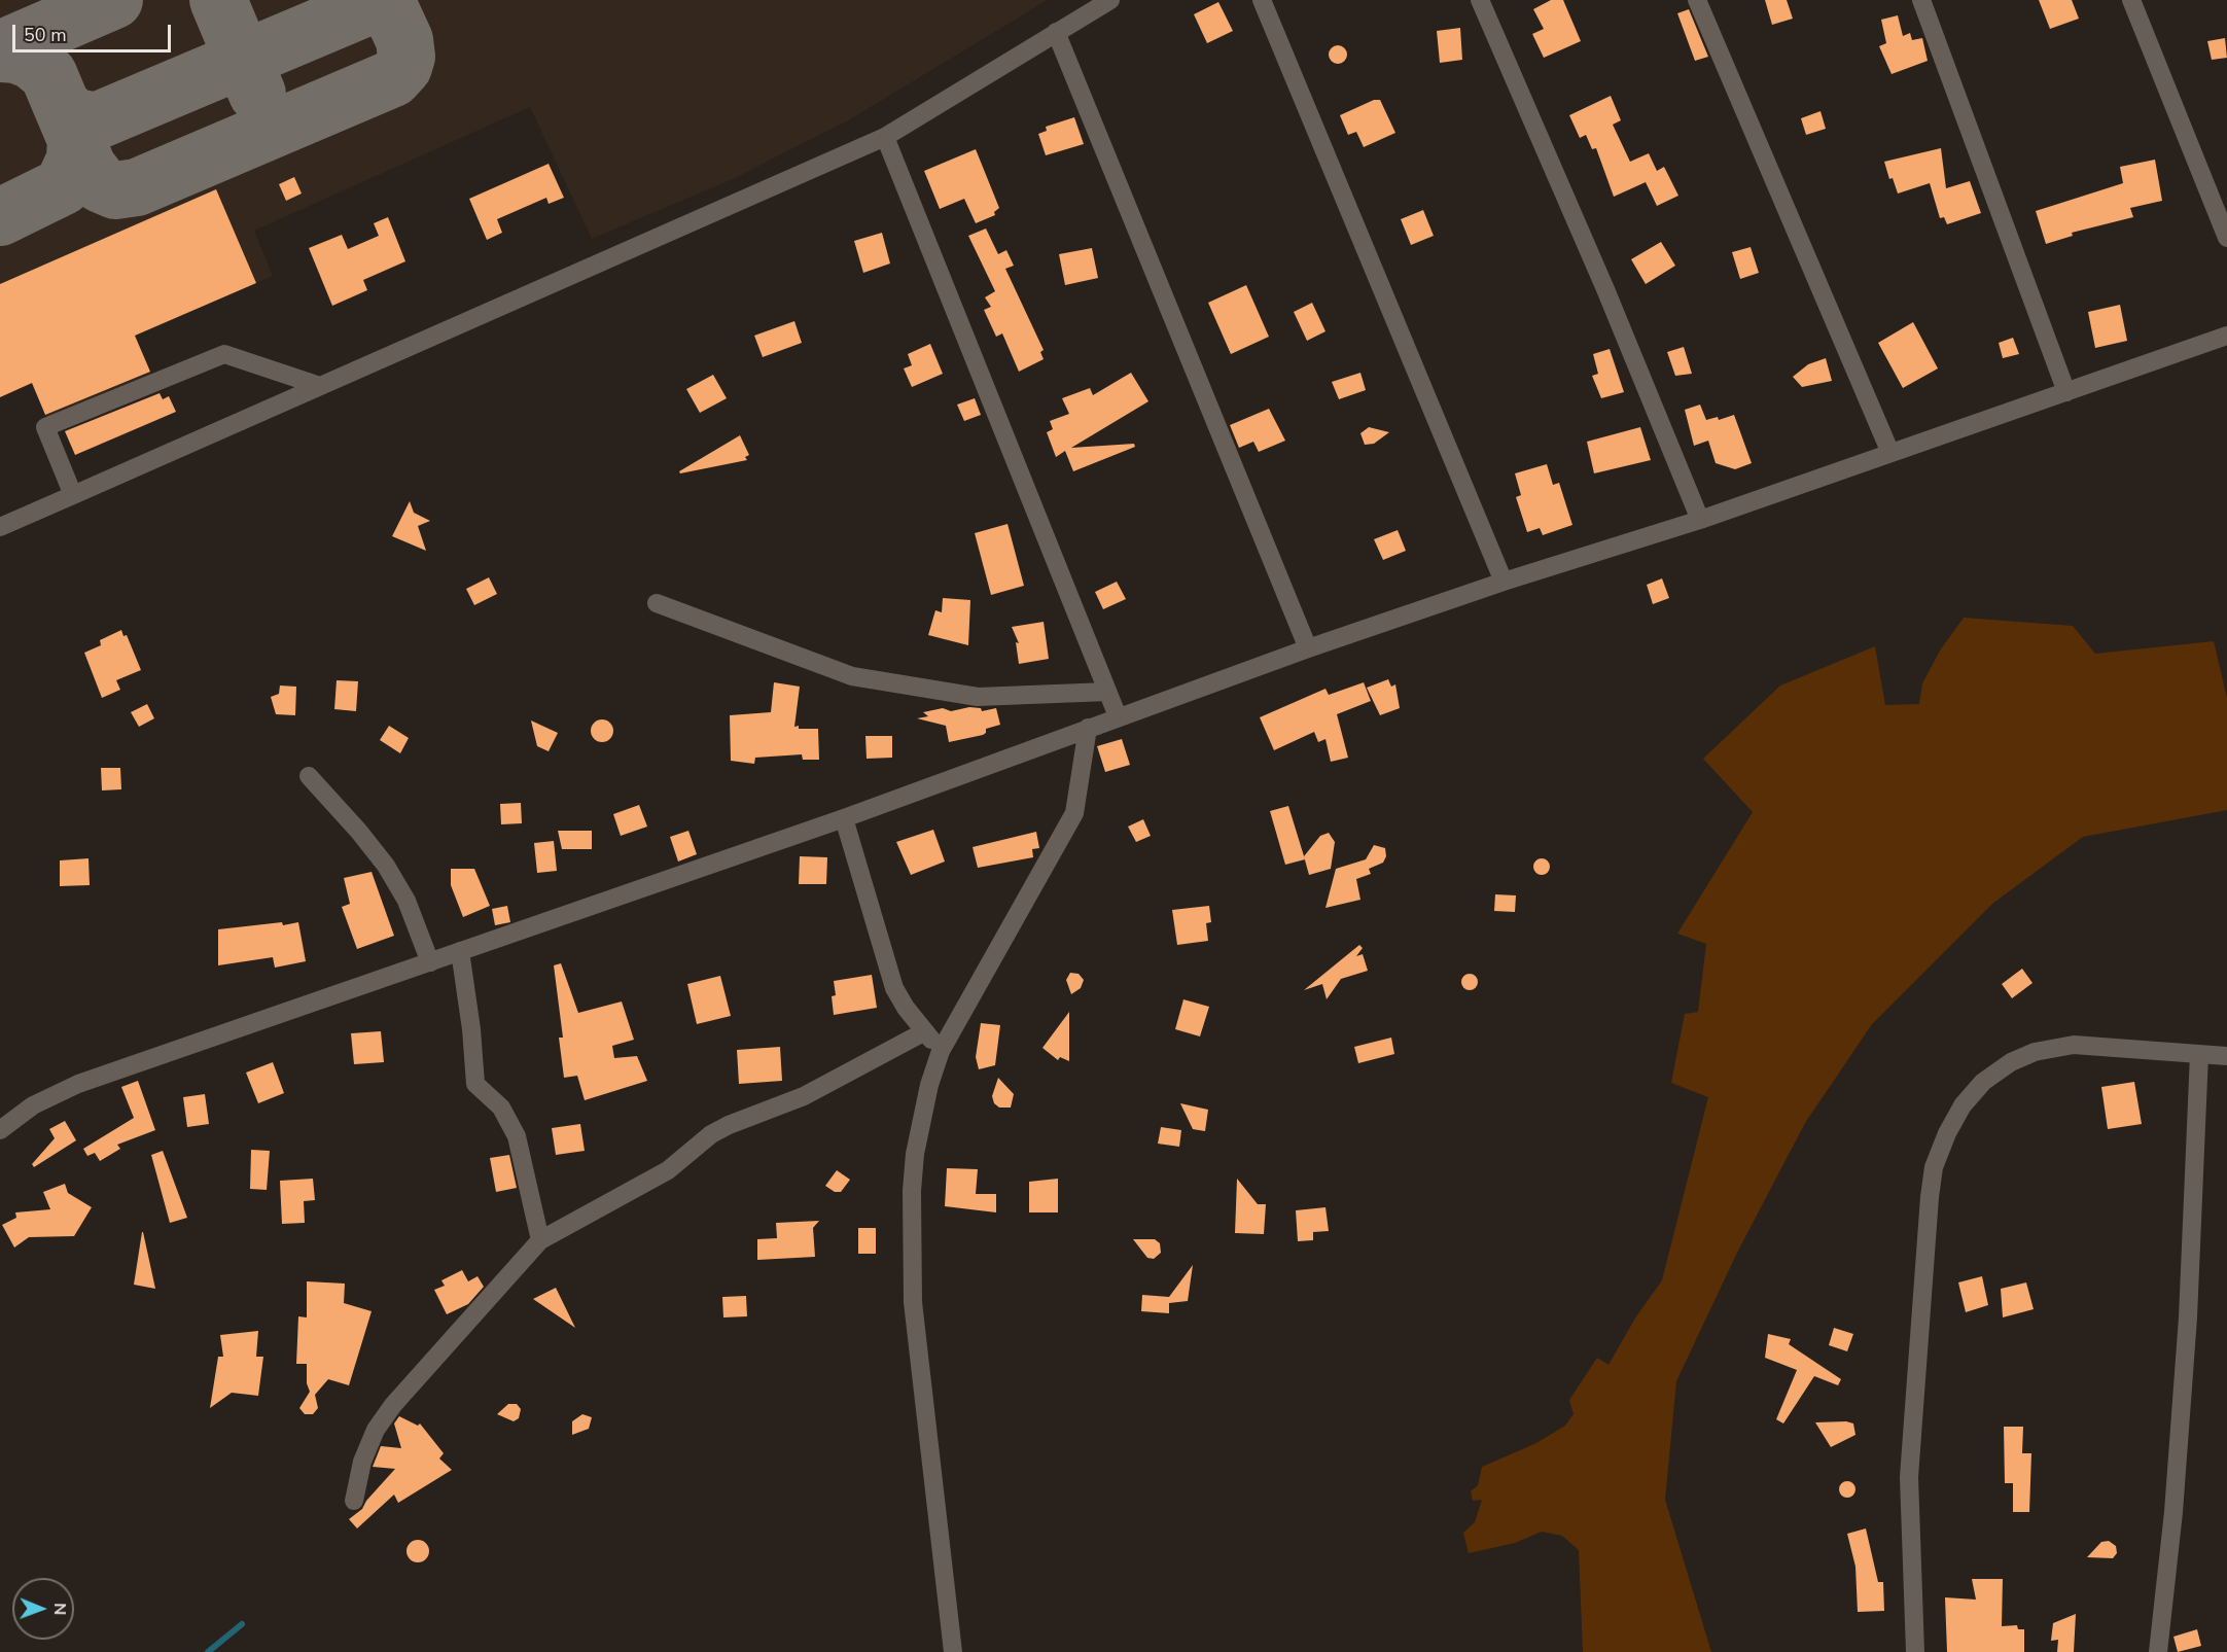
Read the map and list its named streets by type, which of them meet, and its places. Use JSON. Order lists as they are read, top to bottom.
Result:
{
  "scale_bar": "50 m",
  "north": "right"
}
